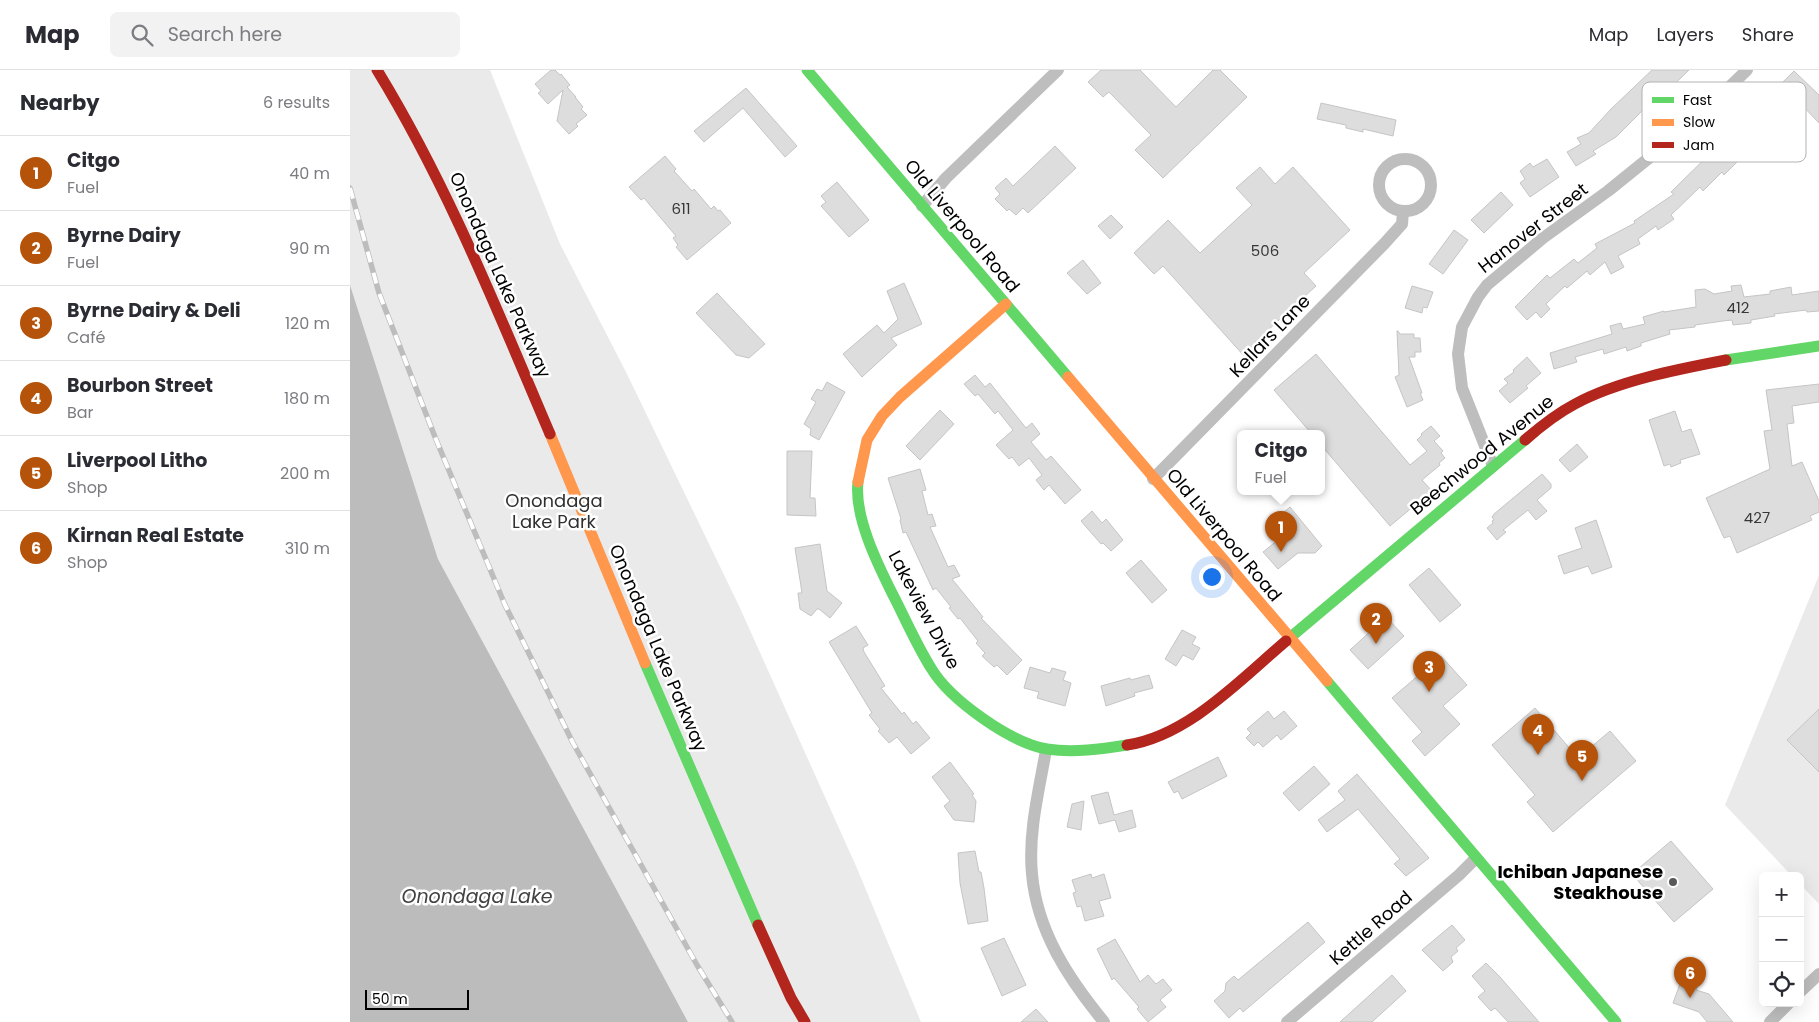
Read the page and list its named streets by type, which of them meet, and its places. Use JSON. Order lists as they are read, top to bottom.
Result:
{
  "streets": {
    "main road": [
      "Old Liverpool Road",
      "Onondaga Lake Parkway",
      "Beechwood Avenue",
      "Lakeview Drive"
    ],
    "street": ["Hanover Street", "Kellars Lane", "Kettle Road"]
  },
  "crossings": [
    ["Old Liverpool Road", "Kellars Lane"],
    ["Old Liverpool Road", "Beechwood Avenue"],
    ["Old Liverpool Road", "Lakeview Drive"],
    ["Old Liverpool Road", "Kettle Road"],
    ["Hanover Street", "Beechwood Avenue"],
    ["Beechwood Avenue", "Lakeview Drive"]
  ],
  "water": ["Onondaga Lake"],
  "parks": ["Onondaga Lake Park"],
  "places": ["Ichiban Japanese Steakhouse"],
  "house_numbers": [
    "611",
    "506",
    "412",
    "427"
  ],
  "legend": ["Fast", "Slow", "Jam"],
  "scale_bar": "50 m",
  "page": {
    "header": "Map",
    "search": "Search here",
    "nav": ["Map", "Layers", "Share"],
    "heading": ["Nearby", "6 results"],
    "list": [
      {
        "mark": "1",
        "name": "Citgo",
        "note": "Fuel",
        "value": "40 m"
      },
      {
        "mark": "2",
        "name": "Byrne Dairy",
        "note": "Fuel",
        "value": "90 m"
      },
      {
        "mark": "3",
        "name": "Byrne Dairy & Deli",
        "note": "Café",
        "value": "120 m"
      },
      {
        "mark": "4",
        "name": "Bourbon Street",
        "note": "Bar",
        "value": "180 m"
      },
      {
        "mark": "5",
        "name": "Liverpool Litho",
        "note": "Shop",
        "value": "200 m"
      },
      {
        "mark": "6",
        "name": "Kirnan Real Estate",
        "note": "Shop",
        "value": "310 m"
      }
    ],
    "popup": ["Citgo", "Fuel"],
    "pins": [
      "1",
      "2",
      "3",
      "4",
      "5",
      "6"
    ],
    "map_buttons": ["+", "−"],
    "scale": "50 m"
  }
}
